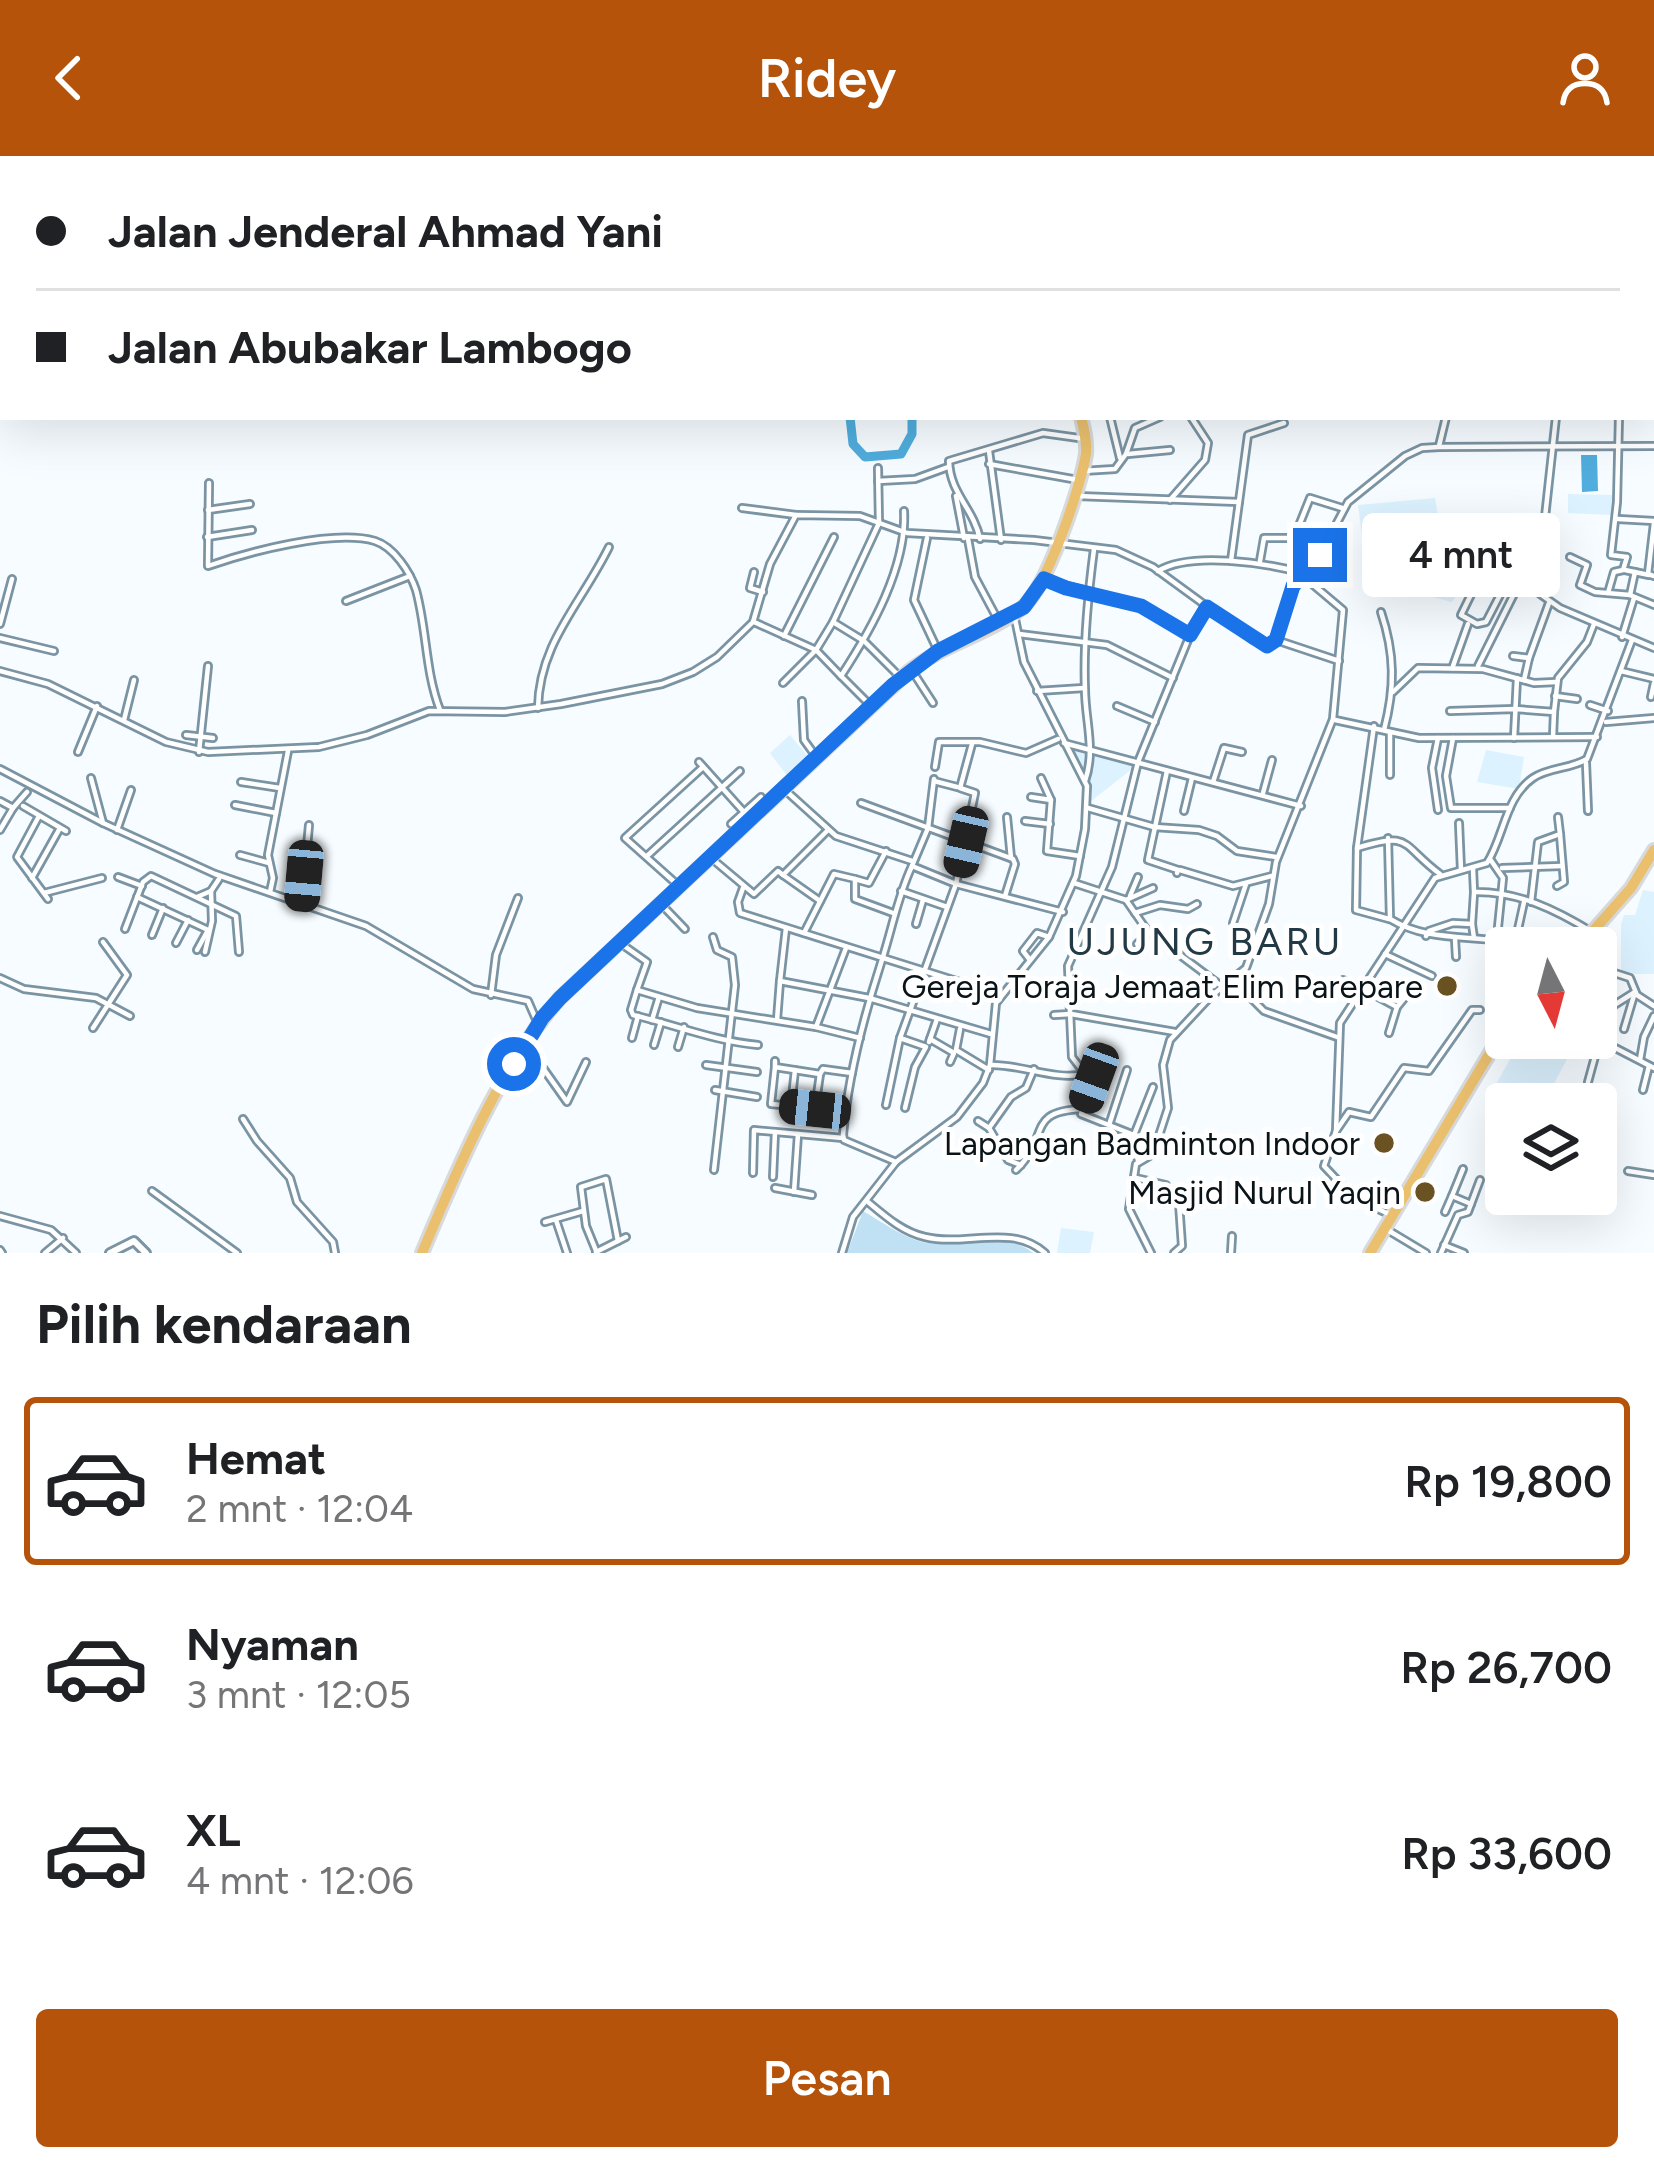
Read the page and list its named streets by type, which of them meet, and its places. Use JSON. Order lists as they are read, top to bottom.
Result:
{
  "districts": ["UJUNG BARU"],
  "places": ["Gereja Toraja Jemaat Elim Parepare", "Lapangan Badminton Indoor", "Masjid Nurul Yaqin"],
  "north": "bottom",
  "page": {
    "header": "Ridey",
    "banner": ["Jalan Jenderal Ahmad Yani", "Jalan Abubakar Lambogo"],
    "bubble": "4 mnt",
    "heading": "Pilih kendaraan",
    "list": [
      {
        "name": "Hemat",
        "note": "2 mnt · 12:04",
        "value": "Rp 19,800"
      },
      {
        "name": "Nyaman",
        "note": "3 mnt · 12:05",
        "value": "Rp 26,700"
      },
      {
        "name": "XL",
        "note": "4 mnt · 12:06",
        "value": "Rp 33,600"
      }
    ],
    "buttons": "Pesan"
  }
}
